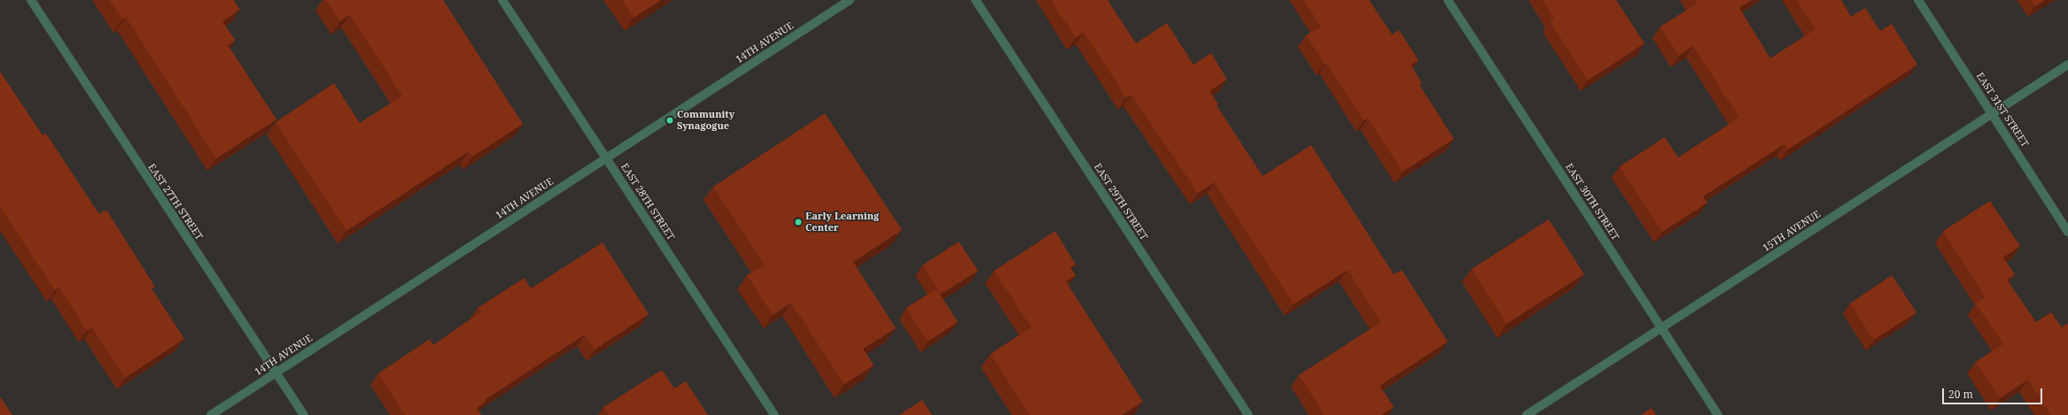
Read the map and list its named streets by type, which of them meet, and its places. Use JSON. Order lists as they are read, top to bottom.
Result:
{
  "streets": {
    "street": [
      "14TH AVENUE",
      "EAST 31ST STREET",
      "EAST 27TH STREET",
      "EAST 28TH STREET",
      "EAST 29TH STREET",
      "EAST 30TH STREET",
      "15TH AVENUE"
    ]
  },
  "crossings": [
    ["14TH AVENUE", "EAST 27TH STREET"],
    ["14TH AVENUE", "EAST 28TH STREET"],
    ["EAST 31ST STREET", "15TH AVENUE"],
    ["EAST 30TH STREET", "15TH AVENUE"]
  ],
  "places": ["Community Synagogue", "Early Learning Center"],
  "scale_bar": "20 m"
}
